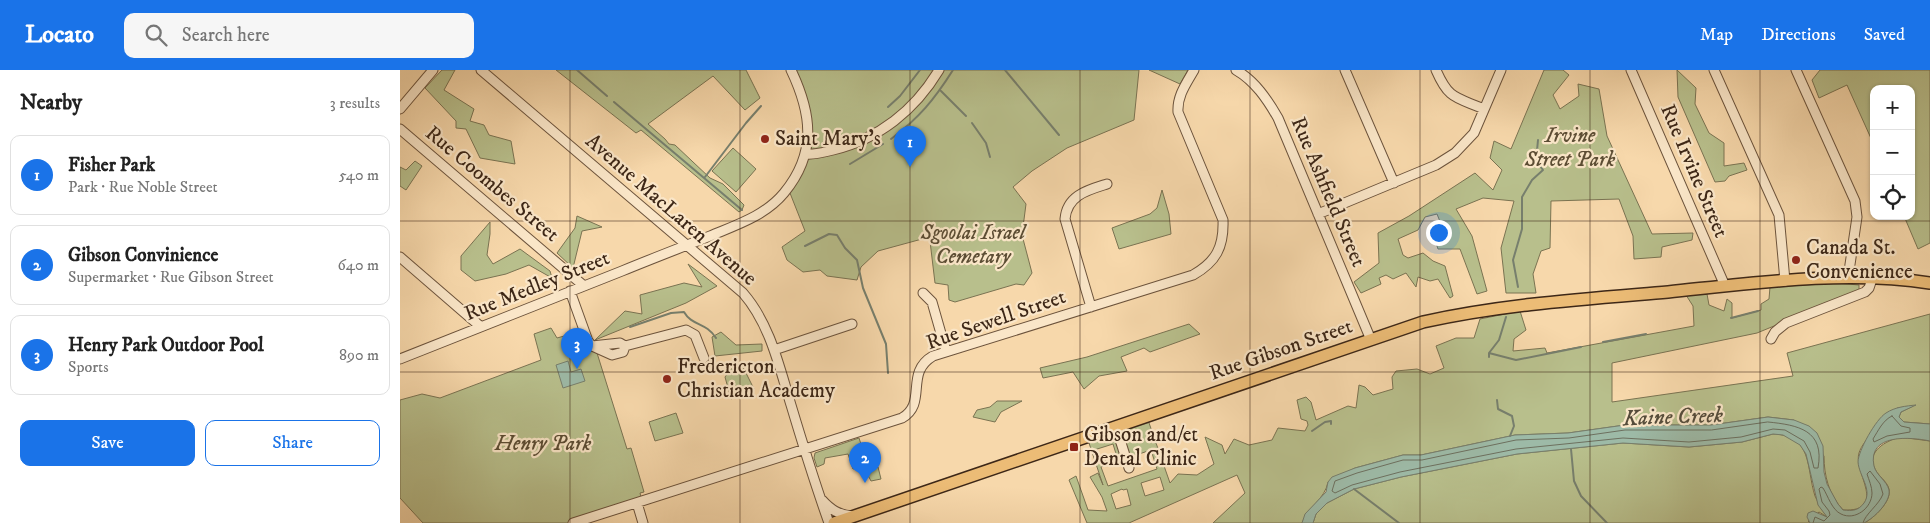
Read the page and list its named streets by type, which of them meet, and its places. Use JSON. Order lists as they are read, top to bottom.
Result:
{
  "streets": {
    "main road": ["Rue Gibson Street"],
    "street": [
      "Rue Irvine Street",
      "Rue Coombes Street",
      "Rue Ashfield Street",
      "Avenue MacLaren Avenue",
      "Rue Medley Street",
      "Rue Sewell Street"
    ]
  },
  "crossings": [
    ["Rue Irvine Street", "Rue Gibson Street"],
    ["Rue Coombes Street", "Rue Medley Street"],
    ["Rue Ashfield Street", "Rue Gibson Street"],
    ["Avenue MacLaren Avenue", "Rue Medley Street"],
    ["Avenue MacLaren Avenue", "Rue Sewell Street"]
  ],
  "water": ["Kaine Creek"],
  "parks": ["Irvine Street Park", "Sgoolai Israel Cemetary", "Henry Park"],
  "places": {
    "other": ["Saint Mary's", "Canada St. Convenience", "Fredericton Christian Academy"],
    "transit": ["Gibson and/et Dental Clinic"]
  },
  "page": {
    "header": "Locato",
    "search": "Search here",
    "nav": ["Map", "Directions", "Saved"],
    "heading": ["Nearby", "3 results"],
    "map_buttons": ["+", "−"],
    "pins": ["1", "3", "2"],
    "list": [
      {
        "mark": "1",
        "name": "Fisher Park",
        "note": "Park · Rue Noble Street",
        "value": "540 m"
      },
      {
        "mark": "2",
        "name": "Gibson Convinience",
        "note": "Supermarket · Rue Gibson Street",
        "value": "640 m"
      },
      {
        "mark": "3",
        "name": "Henry Park Outdoor Pool",
        "note": "Sports",
        "value": "890 m"
      }
    ],
    "buttons": ["Save", "Share"]
  }
}
